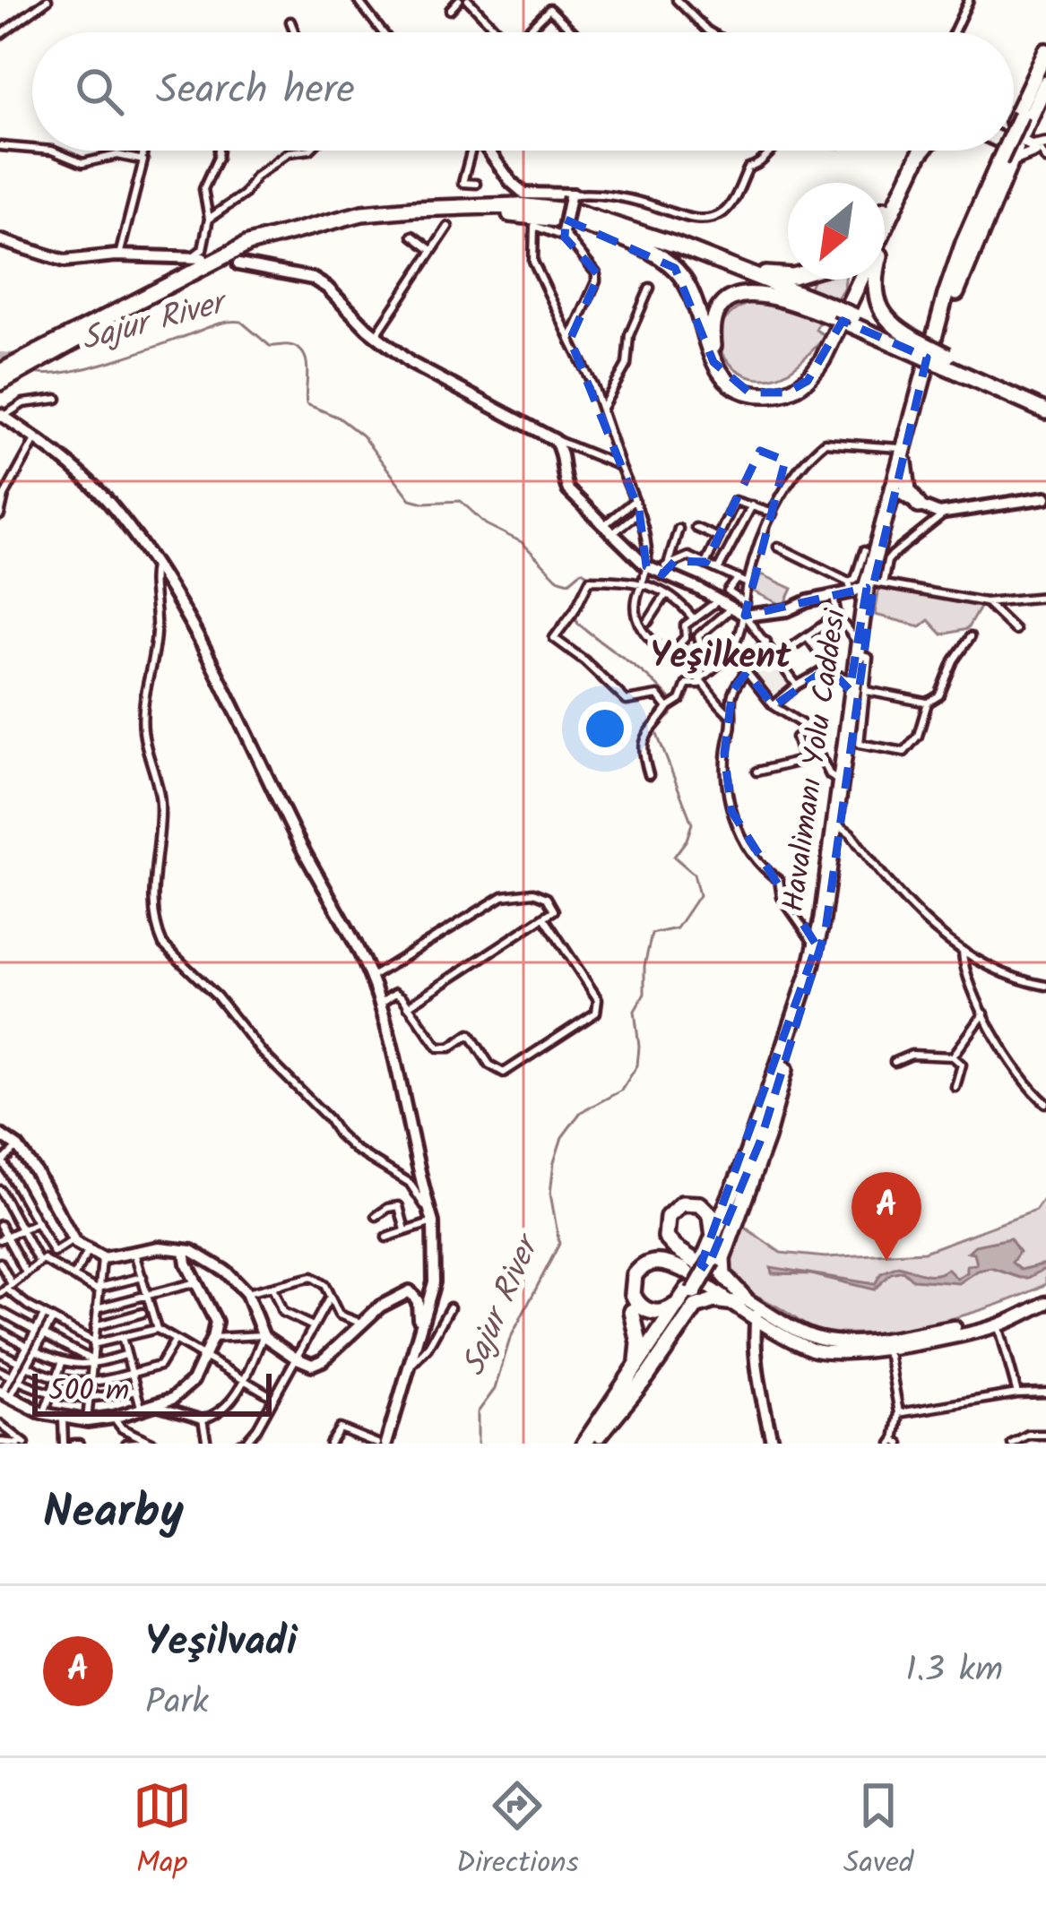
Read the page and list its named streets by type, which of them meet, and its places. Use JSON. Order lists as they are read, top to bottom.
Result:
{
  "streets": {
    "highway": ["Havalimanı Yolu Caddesi"]
  },
  "districts": ["Yeşilkent"],
  "water": ["Sajur River"],
  "scale_bar": "500 m",
  "north": "bottom left",
  "page": {
    "search": "Search here",
    "pins": "A",
    "scale": "500 m",
    "heading": "Nearby",
    "list": [
      {
        "mark": "A",
        "name": "Yeşilvadi",
        "note": "Park",
        "value": "1.3 km"
      }
    ],
    "nav": ["Map", "Directions", "Saved"]
  }
}
